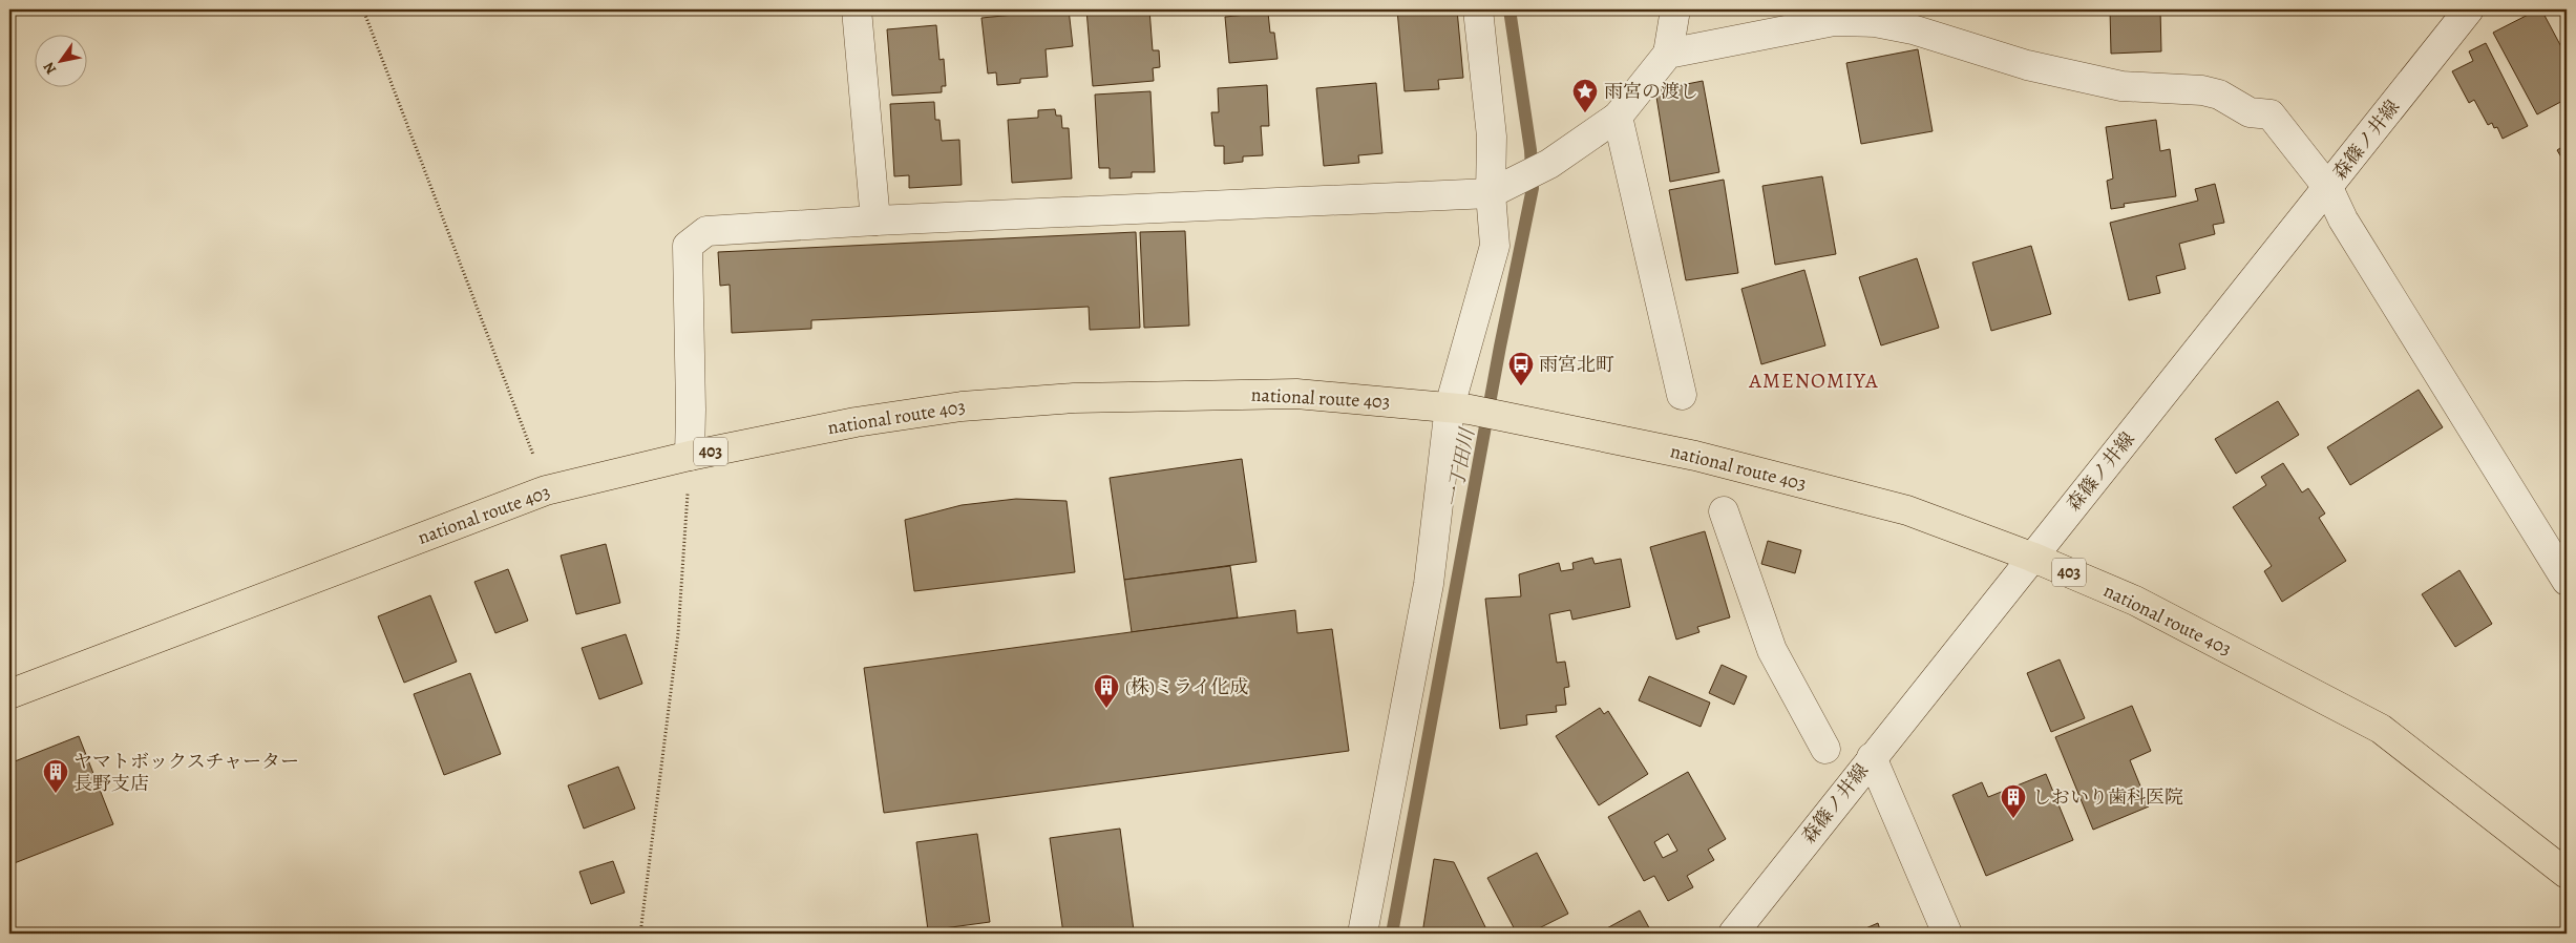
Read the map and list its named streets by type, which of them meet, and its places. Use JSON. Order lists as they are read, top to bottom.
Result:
{
  "streets": {
    "highway": ["national route 403", "403"],
    "street": ["森篠ノ井線"]
  },
  "crossings": [
    ["森篠ノ井線", "national route 403"]
  ],
  "districts": ["AMENOMIYA"],
  "water": ["一丁田川"],
  "places": {
    "place": ["雨宮の渡し"],
    "bus stop": ["雨宮北町"],
    "building": ["(株)ミライ化成", "ヤマトボックスチャーター 長野支店", "しおいり歯科医院"]
  },
  "north": "bottom left"
}
